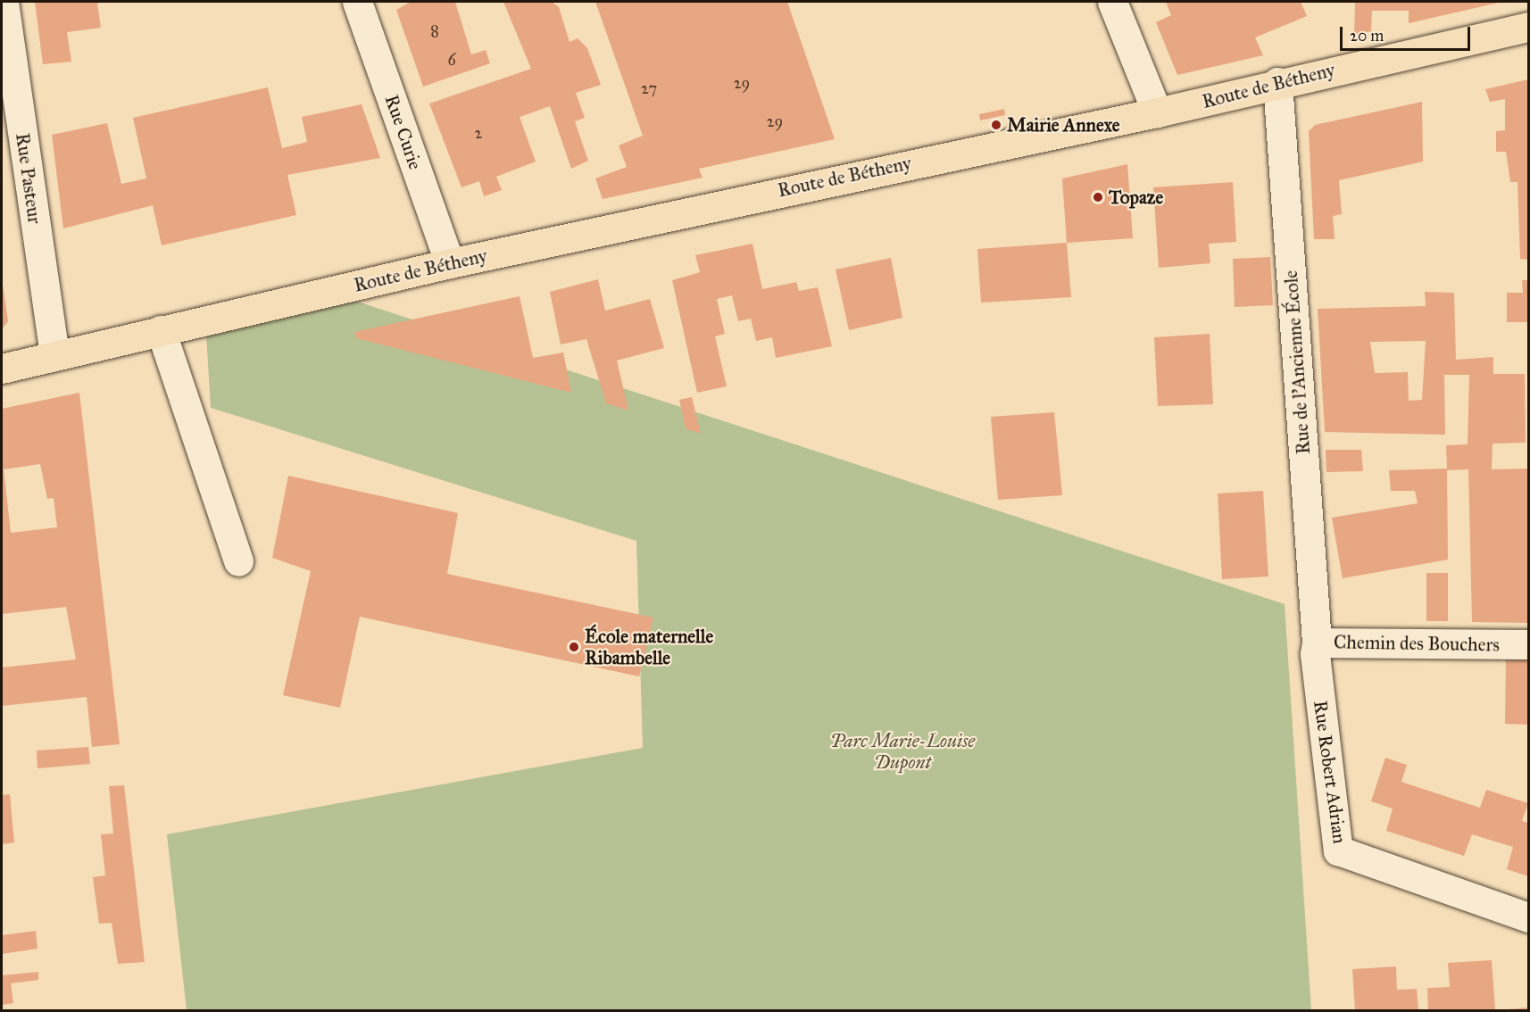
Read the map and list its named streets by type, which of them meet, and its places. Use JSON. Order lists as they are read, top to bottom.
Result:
{
  "streets": {
    "main road": ["Route de Bétheny"],
    "street": [
      "Rue Curie",
      "Rue Pasteur",
      "Rue de l'Ancienne École",
      "Chemin des Bouchers",
      "Rue Robert Adrian"
    ]
  },
  "crossings": [
    ["Route de Bétheny", "Rue Curie"],
    ["Route de Bétheny", "Rue Pasteur"],
    ["Route de Bétheny", "Rue de l'Ancienne École"],
    ["Rue de l'Ancienne École", "Chemin des Bouchers"],
    ["Rue de l'Ancienne École", "Rue Robert Adrian"],
    ["Chemin des Bouchers", "Rue Robert Adrian"]
  ],
  "parks": ["Parc Marie-Louise Dupont"],
  "places": ["Mairie Annexe", "Topaze", "École maternelle Ribambelle"],
  "house_numbers": [
    "8",
    "6",
    "29",
    "27",
    "29",
    "2"
  ],
  "scale_bar": "20 m"
}
